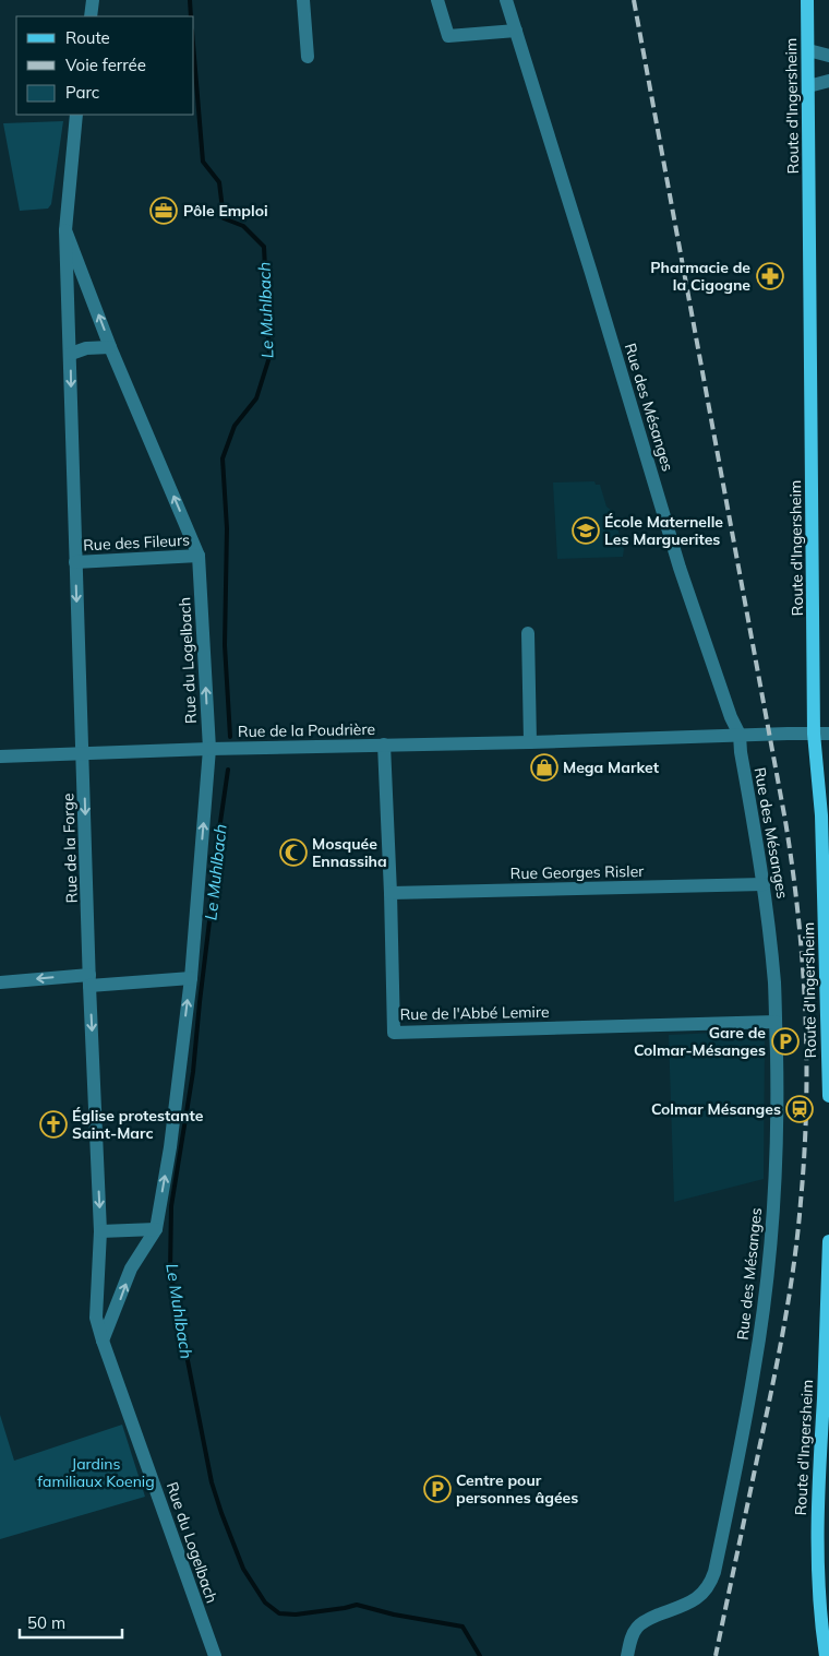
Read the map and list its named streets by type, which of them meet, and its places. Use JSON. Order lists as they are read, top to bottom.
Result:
{
  "streets": {
    "main road": ["Route d'Ingersheim"],
    "street": [
      "Rue des Mésanges",
      "Rue des Fileurs",
      "Rue du Logelbach",
      "Rue de la Poudrière",
      "Rue de la Forge",
      "Rue Georges Risler",
      "Rue de l'Abbé Lemire"
    ]
  },
  "crossings": [
    ["Route d'Ingersheim", "Rue de la Poudrière"],
    ["Rue des Mésanges", "Rue de la Poudrière"],
    ["Rue des Mésanges", "Rue Georges Risler"],
    ["Rue des Mésanges", "Rue de l'Abbé Lemire"],
    ["Rue des Fileurs", "Rue du Logelbach"],
    ["Rue des Fileurs", "Rue de la Forge"],
    ["Rue du Logelbach", "Rue de la Poudrière"],
    ["Rue du Logelbach", "Rue de la Forge"],
    ["Rue de la Poudrière", "Rue de la Forge"],
    ["Rue de la Poudrière", "Rue de l'Abbé Lemire"],
    ["Rue Georges Risler", "Rue de l'Abbé Lemire"]
  ],
  "one_way": ["Rue du Logelbach", "Rue de la Forge"],
  "water": ["Le Muhlbach"],
  "parks": ["Jardins familiaux Koenig"],
  "places": {
    "office": ["Pôle Emploi"],
    "pharmacy": ["Pharmacie de la Cigogne"],
    "school or university": ["École Maternelle Les Marguerites"],
    "shop": ["Mega Market"],
    "mosque": ["Mosquée Ennassiha"],
    "parking": ["Gare de Colmar-Mésanges", "Centre pour personnes âgées"],
    "station": ["Colmar Mésanges"],
    "church": ["Église protestante Saint-Marc"]
  },
  "legend": ["Route", "Voie ferrée", "Parc"],
  "scale_bar": "50 m"
}
